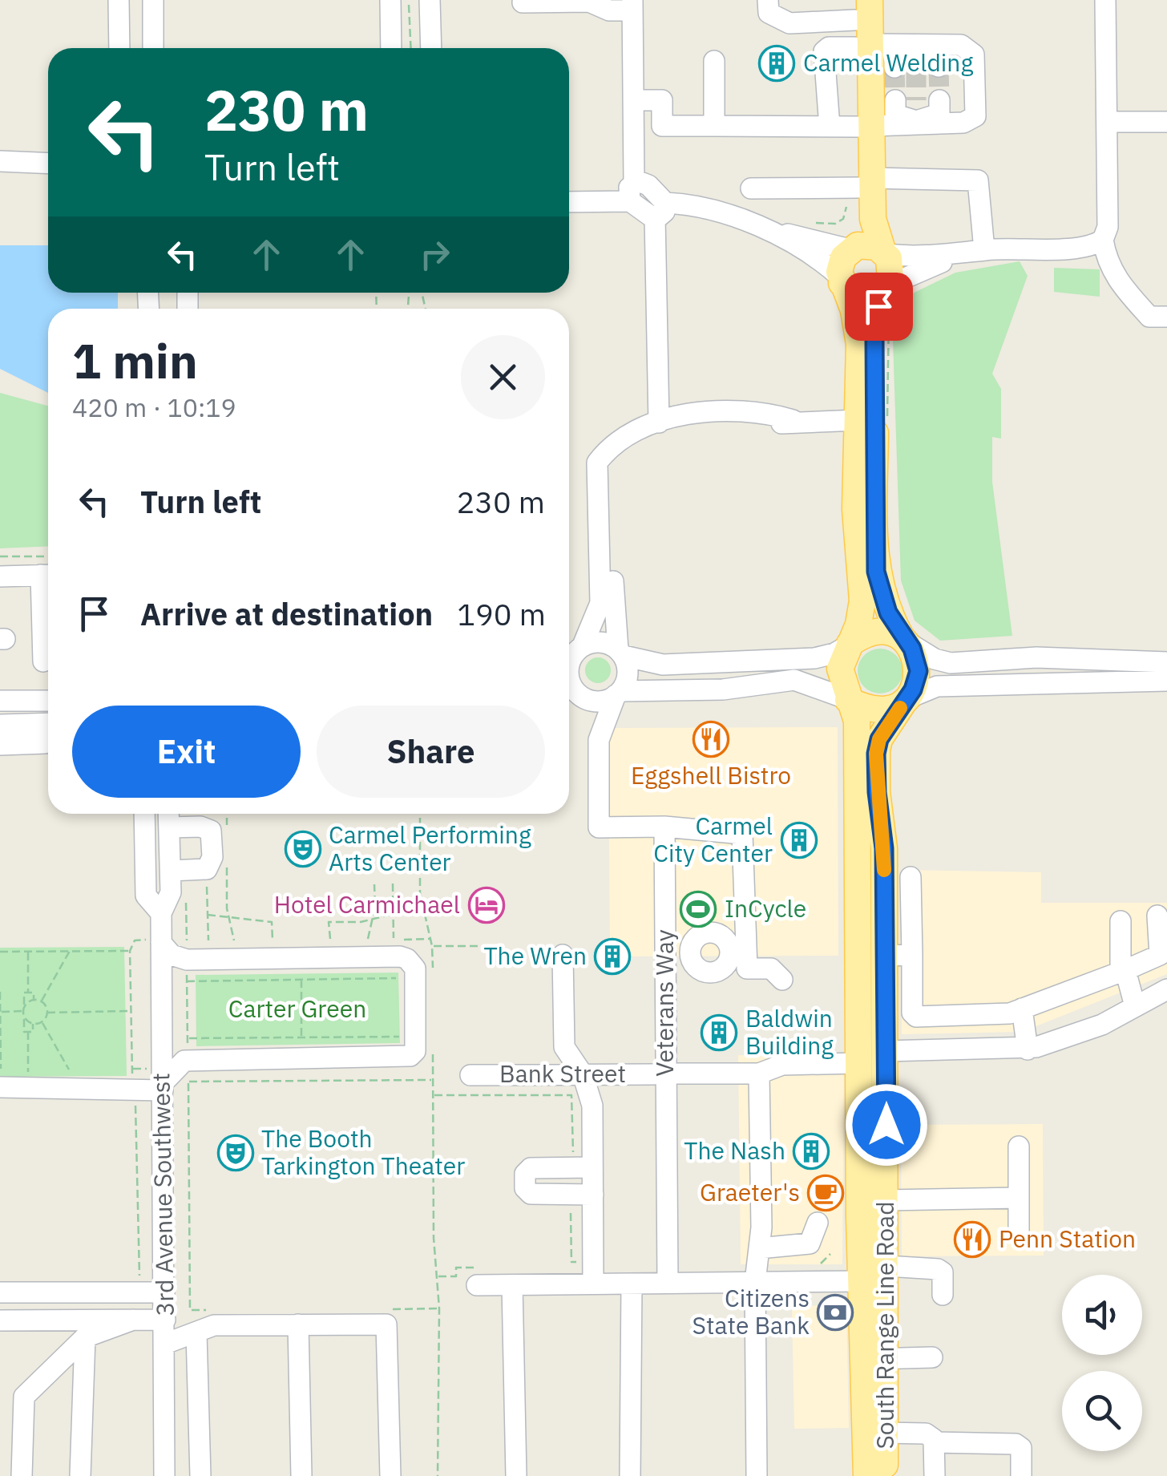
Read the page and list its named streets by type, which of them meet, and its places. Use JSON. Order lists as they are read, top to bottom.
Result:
{
  "streets": {
    "main road": ["South Range Line Road"],
    "street": ["Veterans Way", "Bank Street", "3rd Avenue Southwest"]
  },
  "parks": ["Carter Green"],
  "places": {
    "building": [
      "Carmel Welding",
      "Carmel City Center",
      "The Wren",
      "Baldwin Building",
      "The Nash"
    ],
    "restaurant": ["Eggshell Bistro", "Penn Station"],
    "theatre": ["Carmel Performing Arts Center", "The Booth Tarkington Theater"],
    "hotel": ["Hotel Carmichael"],
    "sports": ["InCycle"],
    "cafe": ["Graeter's"],
    "bank": ["Citizens State Bank"]
  },
  "page": {
    "turn": ["230 m", "Turn left"],
    "heading": ["1 min", "420 m · 10:19"],
    "list": [
      {
        "name": "Turn left",
        "value": "230 m"
      },
      {
        "name": "Arrive at destination",
        "value": "190 m"
      }
    ],
    "buttons": ["Exit", "Share"]
  }
}
